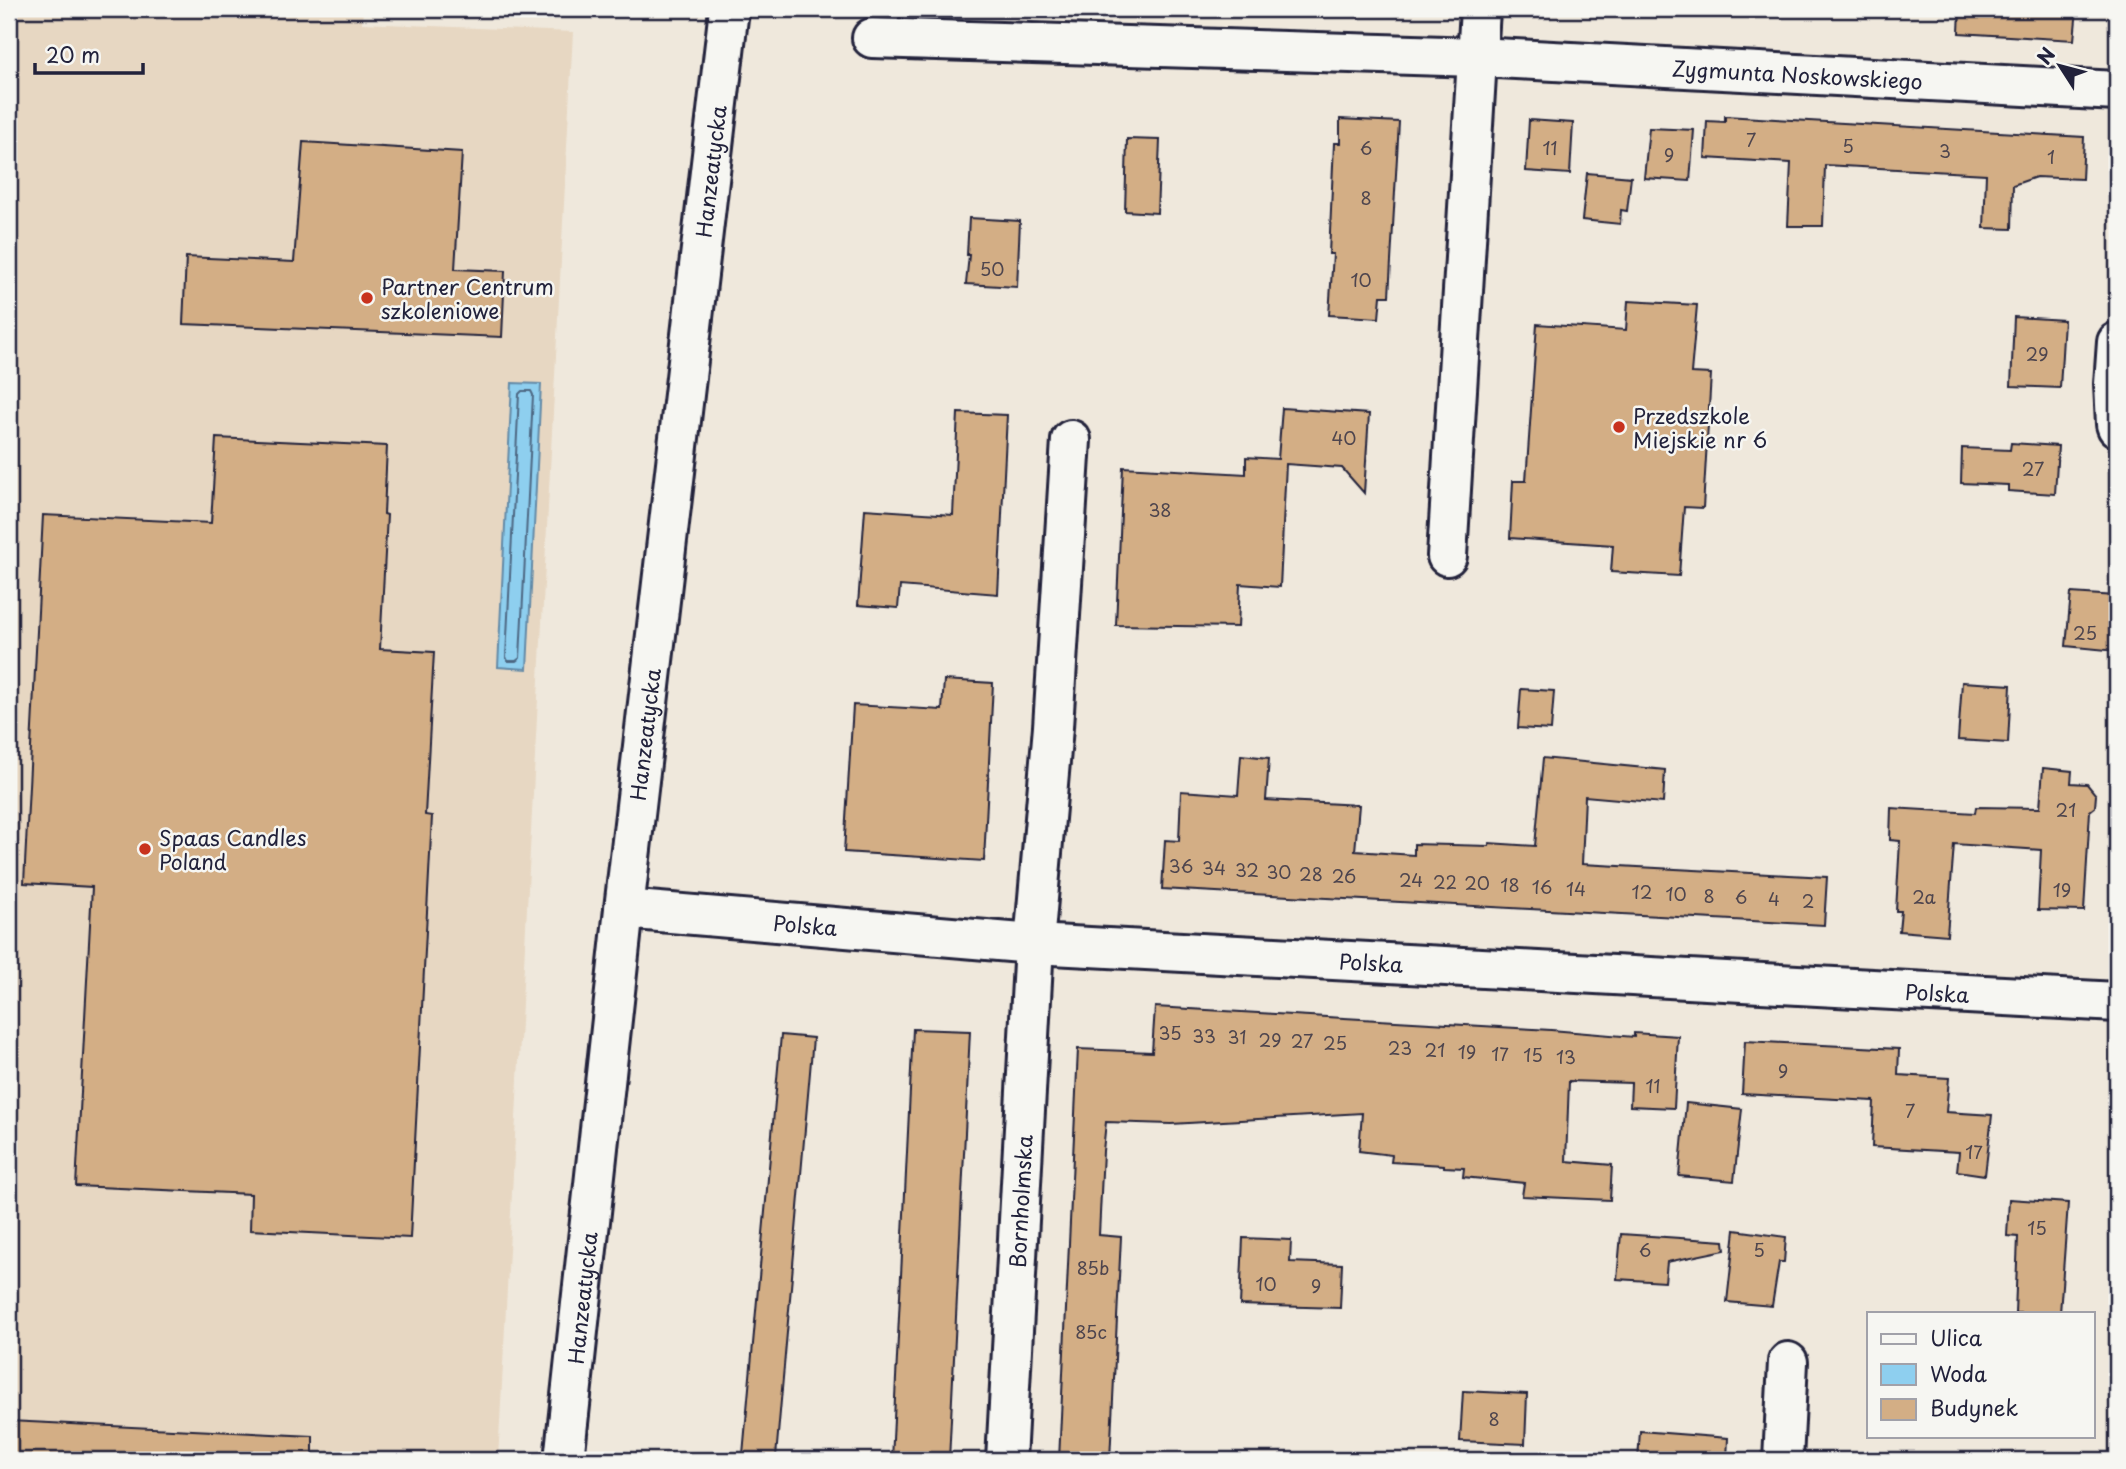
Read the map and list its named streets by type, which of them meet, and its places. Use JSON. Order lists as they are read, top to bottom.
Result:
{
  "streets": {
    "street": [
      "Zygmunta Noskowskiego",
      "Hanzeatycka",
      "Polska",
      "Bornholmska"
    ]
  },
  "crossings": [
    ["Hanzeatycka", "Polska"],
    ["Polska", "Bornholmska"]
  ],
  "places": ["Partner Centrum szkoleniowe", "Przedszkole Miejskie nr 6", "Spaas Candles Poland"],
  "house_numbers": [
    "7",
    "5",
    "6",
    "11",
    "3",
    "9",
    "1",
    "8",
    "50",
    "10",
    "29",
    "40",
    "27",
    "38",
    "25",
    "21",
    "36",
    "34",
    "32",
    "30",
    "28",
    "26",
    "24",
    "22",
    "20",
    "18",
    "16",
    "14",
    "19",
    "12",
    "10",
    "8",
    "6",
    "2a",
    "4",
    "2",
    "35",
    "33",
    "31",
    "29",
    "27",
    "25",
    "23",
    "21",
    "19",
    "17",
    "15",
    "13",
    "9",
    "11",
    "7",
    "17",
    "15",
    "6",
    "5",
    "85b",
    "10",
    "9",
    "85c",
    "8"
  ],
  "legend": ["Ulica", "Woda", "Budynek"],
  "scale_bar": "20 m",
  "north": "top left"
}
